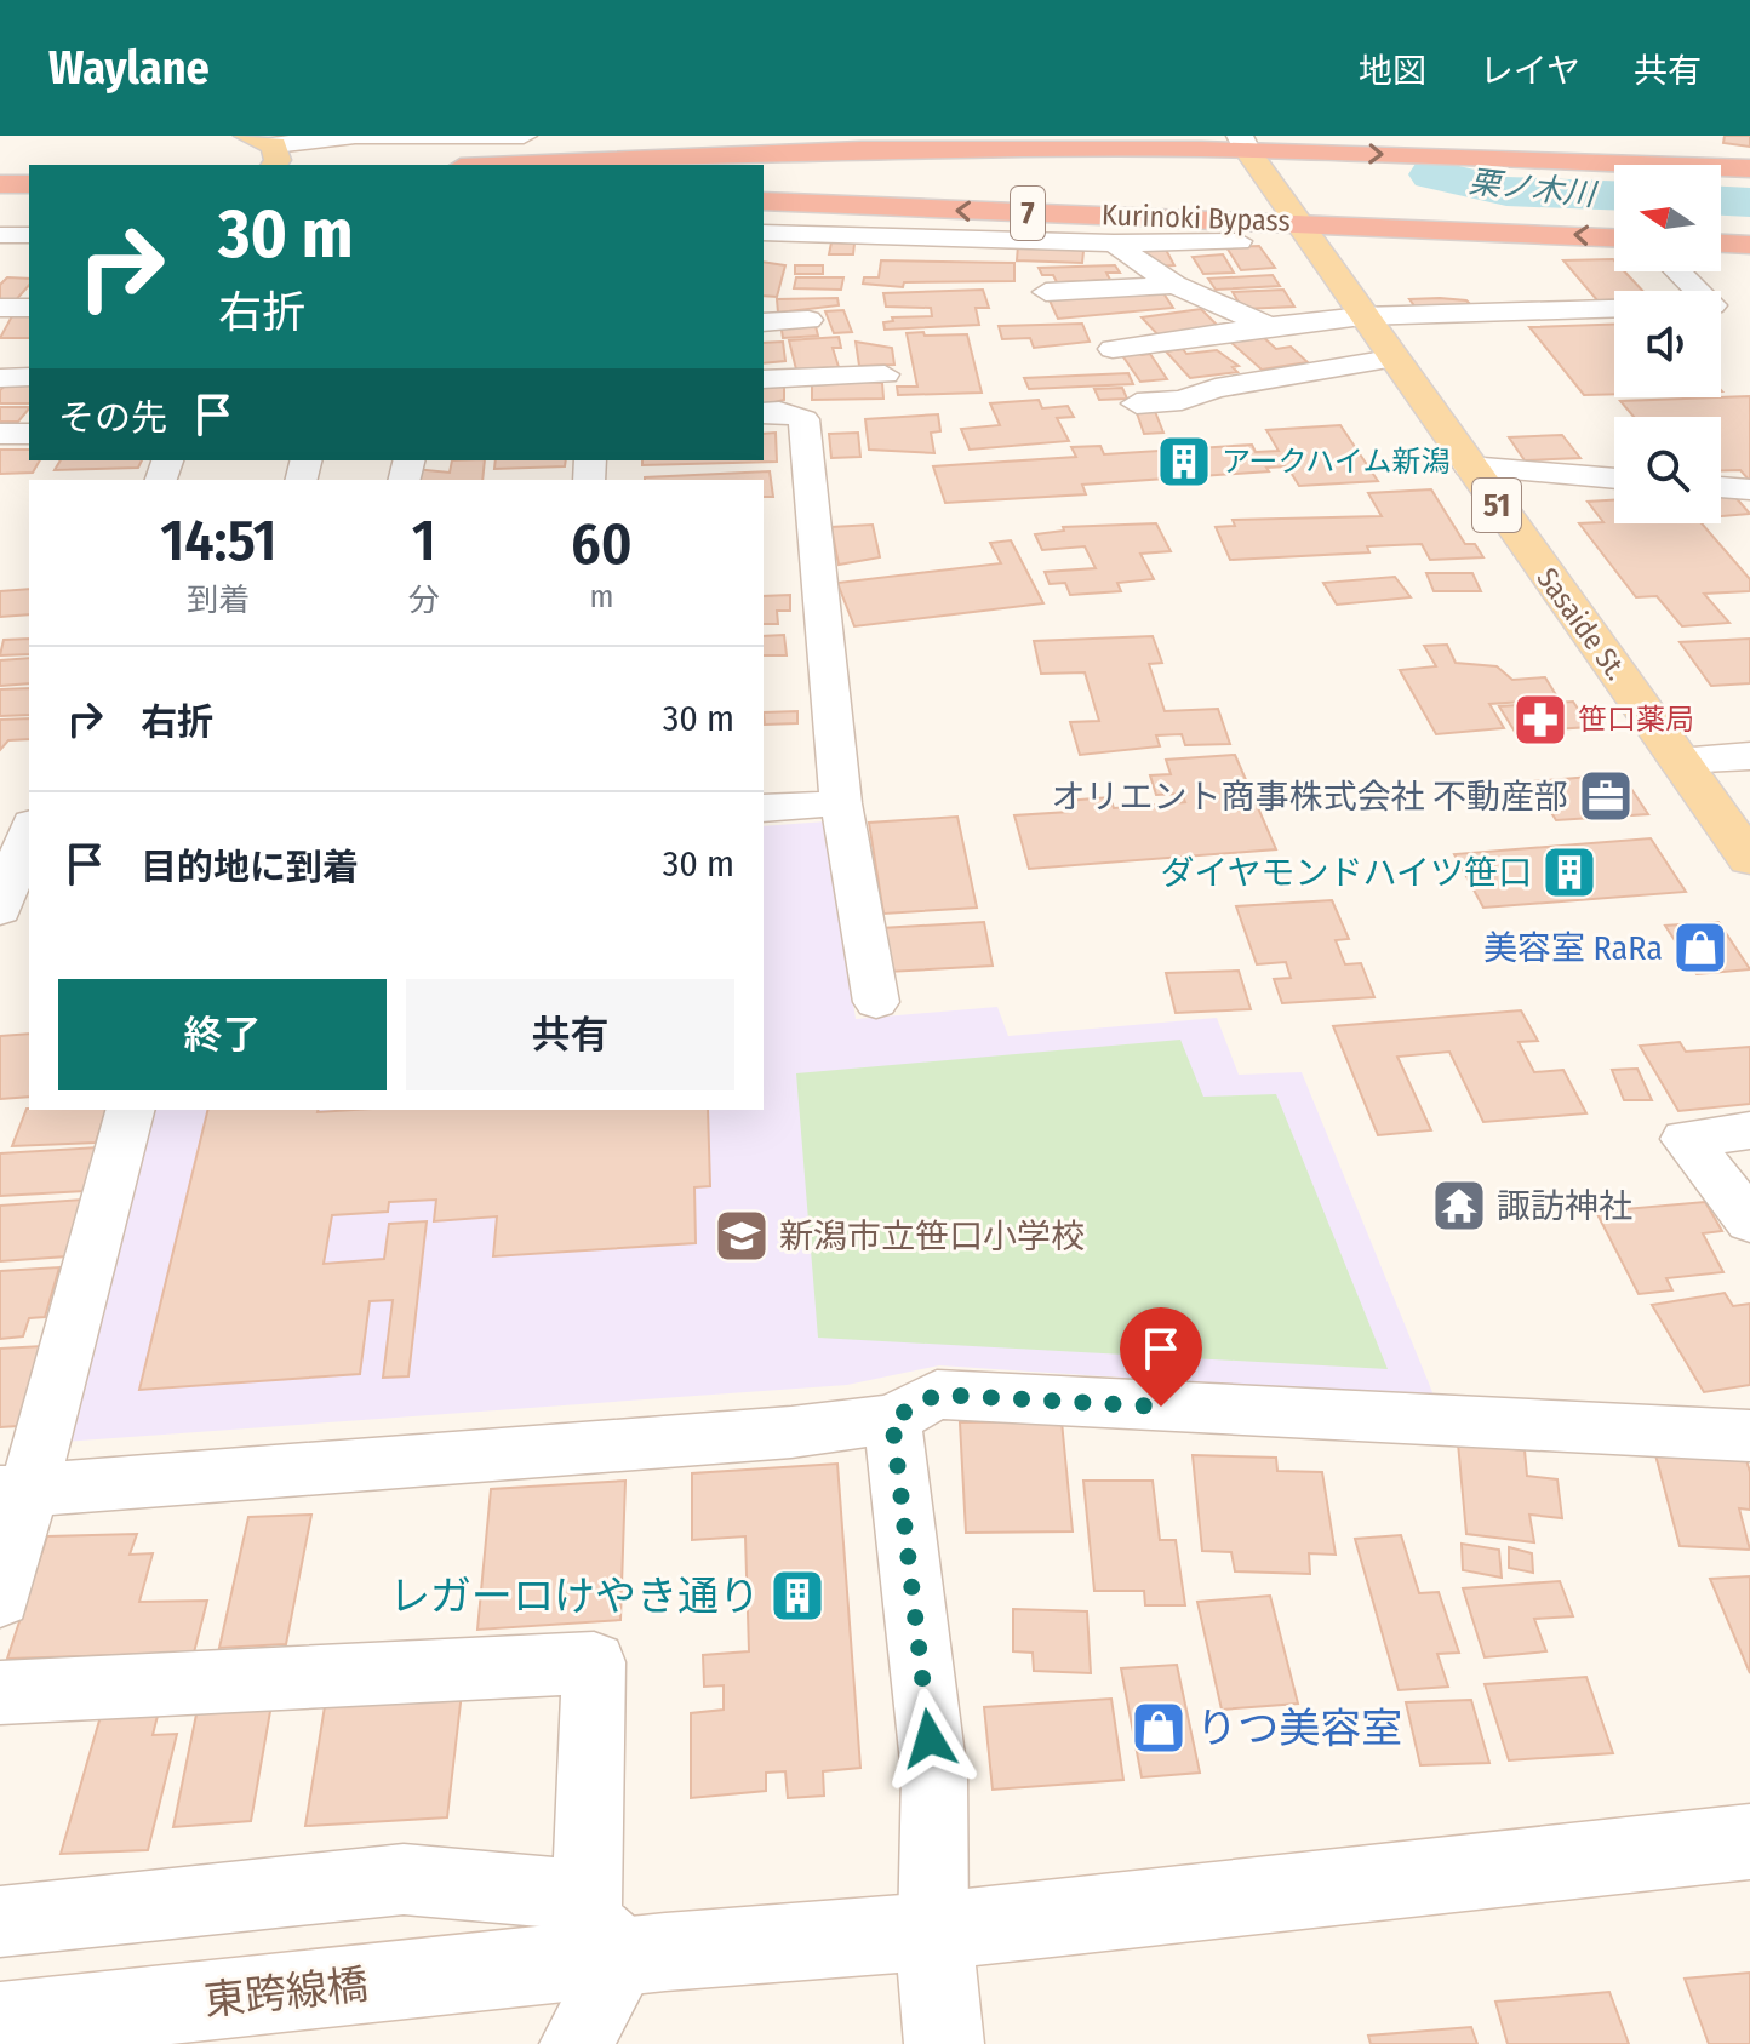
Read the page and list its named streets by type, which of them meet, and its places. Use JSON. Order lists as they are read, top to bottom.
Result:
{
  "streets": {
    "highway": ["7", "Kurinoki Bypass"],
    "main road": ["51", "Sasaide St."],
    "street": ["東跨線橋"]
  },
  "crossings": [
    ["Kurinoki Bypass", "Sasaide St."]
  ],
  "water": ["栗ノ木川"],
  "places": {
    "building": ["アークハイム新潟", "ダイヤモンドハイツ笹口", "レガーロけやき通り"],
    "pharmacy": ["笹口薬局"],
    "office": ["オリエント商事株式会社 不動産部"],
    "shop": ["美容室 RaRa", "りつ美容室"],
    "temple": ["諏訪神社"],
    "school or university": ["新潟市立笹口小学校"]
  },
  "north": "left",
  "page": {
    "header": "Waylane",
    "nav": ["地図", "レイヤ", "共有"],
    "turn": ["30 m", "右折"],
    "then": "その先",
    "eta": [
      "14:51",
      "到着",
      "1",
      "分",
      "60",
      "m"
    ],
    "list": [
      {
        "name": "右折",
        "value": "30 m"
      },
      {
        "name": "目的地に到着",
        "value": "30 m"
      }
    ],
    "buttons": ["終了", "共有"]
  }
}
